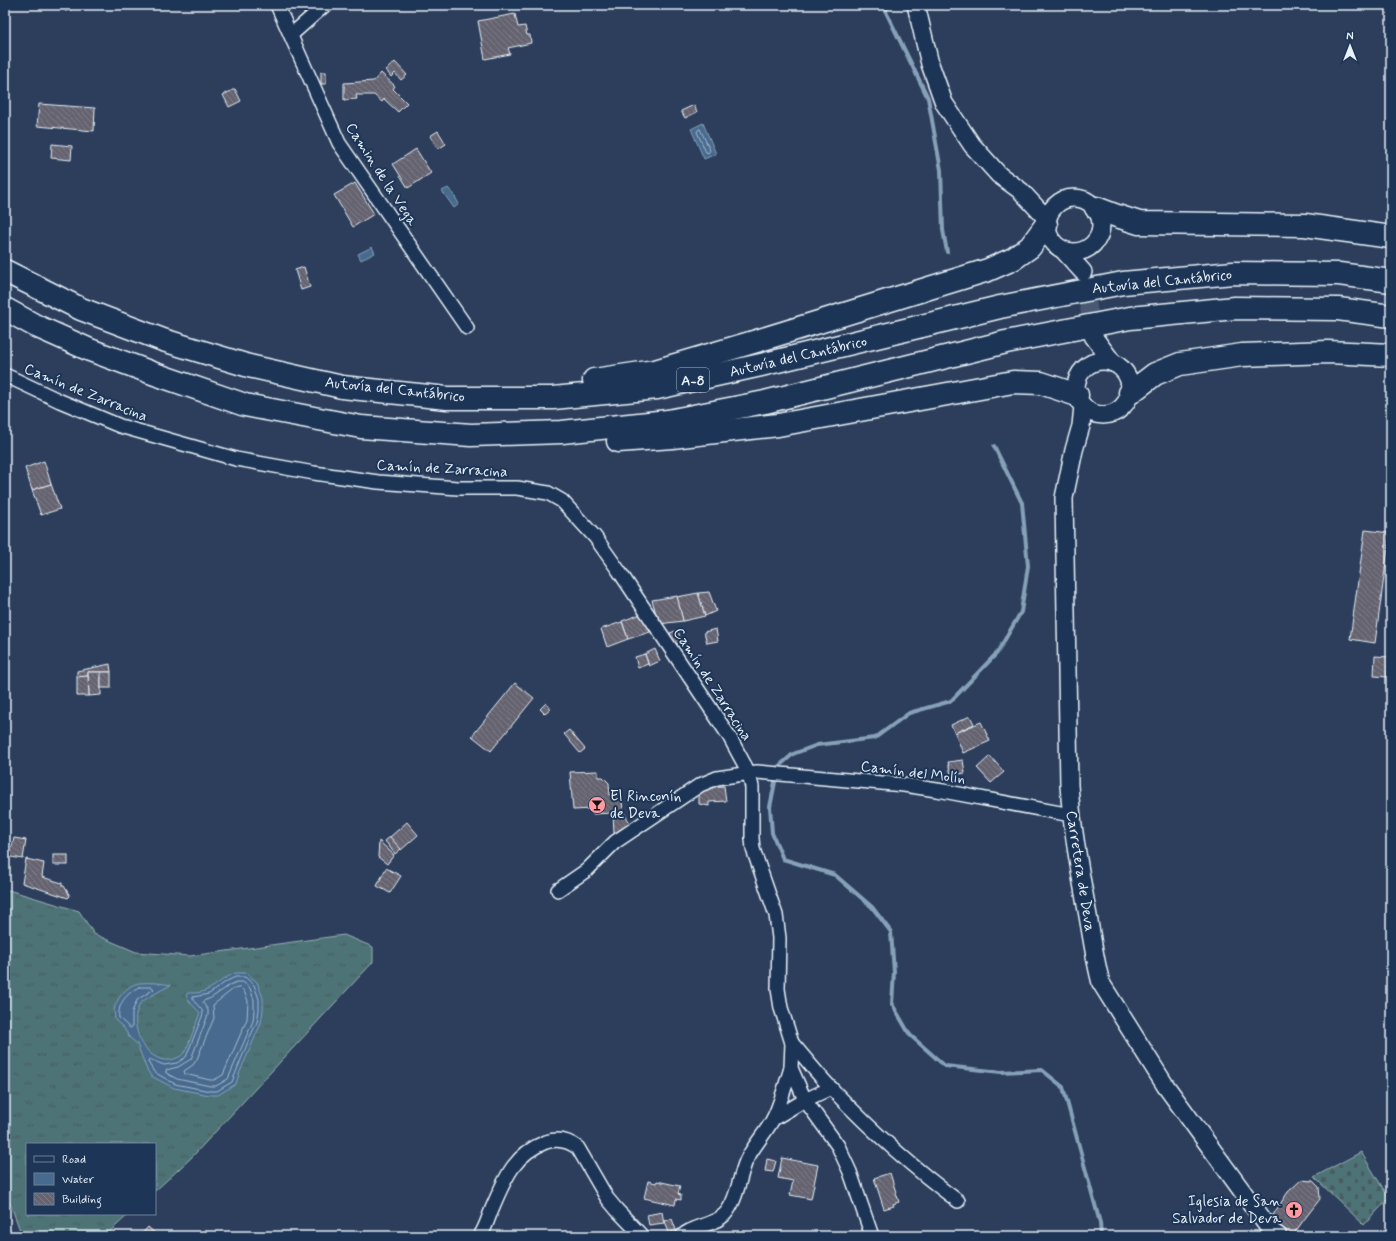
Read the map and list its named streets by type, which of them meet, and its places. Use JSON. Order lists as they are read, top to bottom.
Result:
{
  "streets": {
    "highway": ["Autovía del Cantábrico", "A-8"],
    "street": [
      "Camin de la Vega",
      "Camín de Zarracina",
      "Camín del Molín",
      "Carretera de Deva"
    ]
  },
  "crossings": [
    ["Camín de Zarracina", "Camín del Molín"],
    ["Camín del Molín", "Carretera de Deva"]
  ],
  "places": {
    "bar": ["El Rinconín de Deva"],
    "church": ["Iglesia de San Salvador de Deva"]
  },
  "legend": ["Road", "Water", "Building"],
  "north": "top"
}
